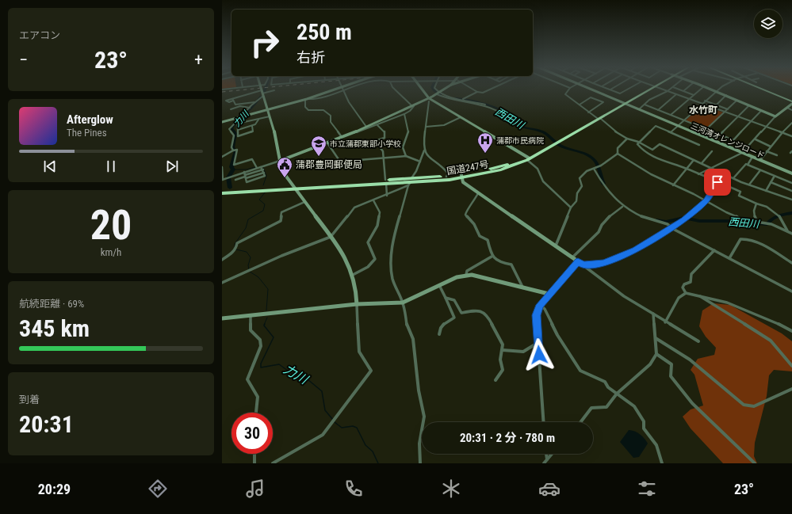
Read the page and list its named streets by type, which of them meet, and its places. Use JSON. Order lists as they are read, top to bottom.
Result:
{
  "streets": {
    "highway": ["国道247号"],
    "street": ["三河湾オレンジロード"]
  },
  "crossings": [
    ["三河湾オレンジロード", "国道247号"]
  ],
  "districts": ["水竹町"],
  "water": ["西田川", "力川"],
  "places": {
    "hospital": ["蒲郡市民病院"],
    "school or university": ["市立蒲郡東部小学校"],
    "public building": ["蒲郡豊岡郵便局"]
  },
  "page": {
    "tile": [
      "エアコン",
      ["20", "km/h"],
      ["航続距離 · 69%", "345 km"],
      ["到着", "20:31"]
    ],
    "turn": ["250 m", "右折"],
    "heat": ["−", "23°", "+"],
    "song": ["Afterglow", "The Pines"],
    "limit": "30",
    "trip": "20:31 · 2 分 · 780 m",
    "tabs": ["20:29", "23°"]
  }
}
